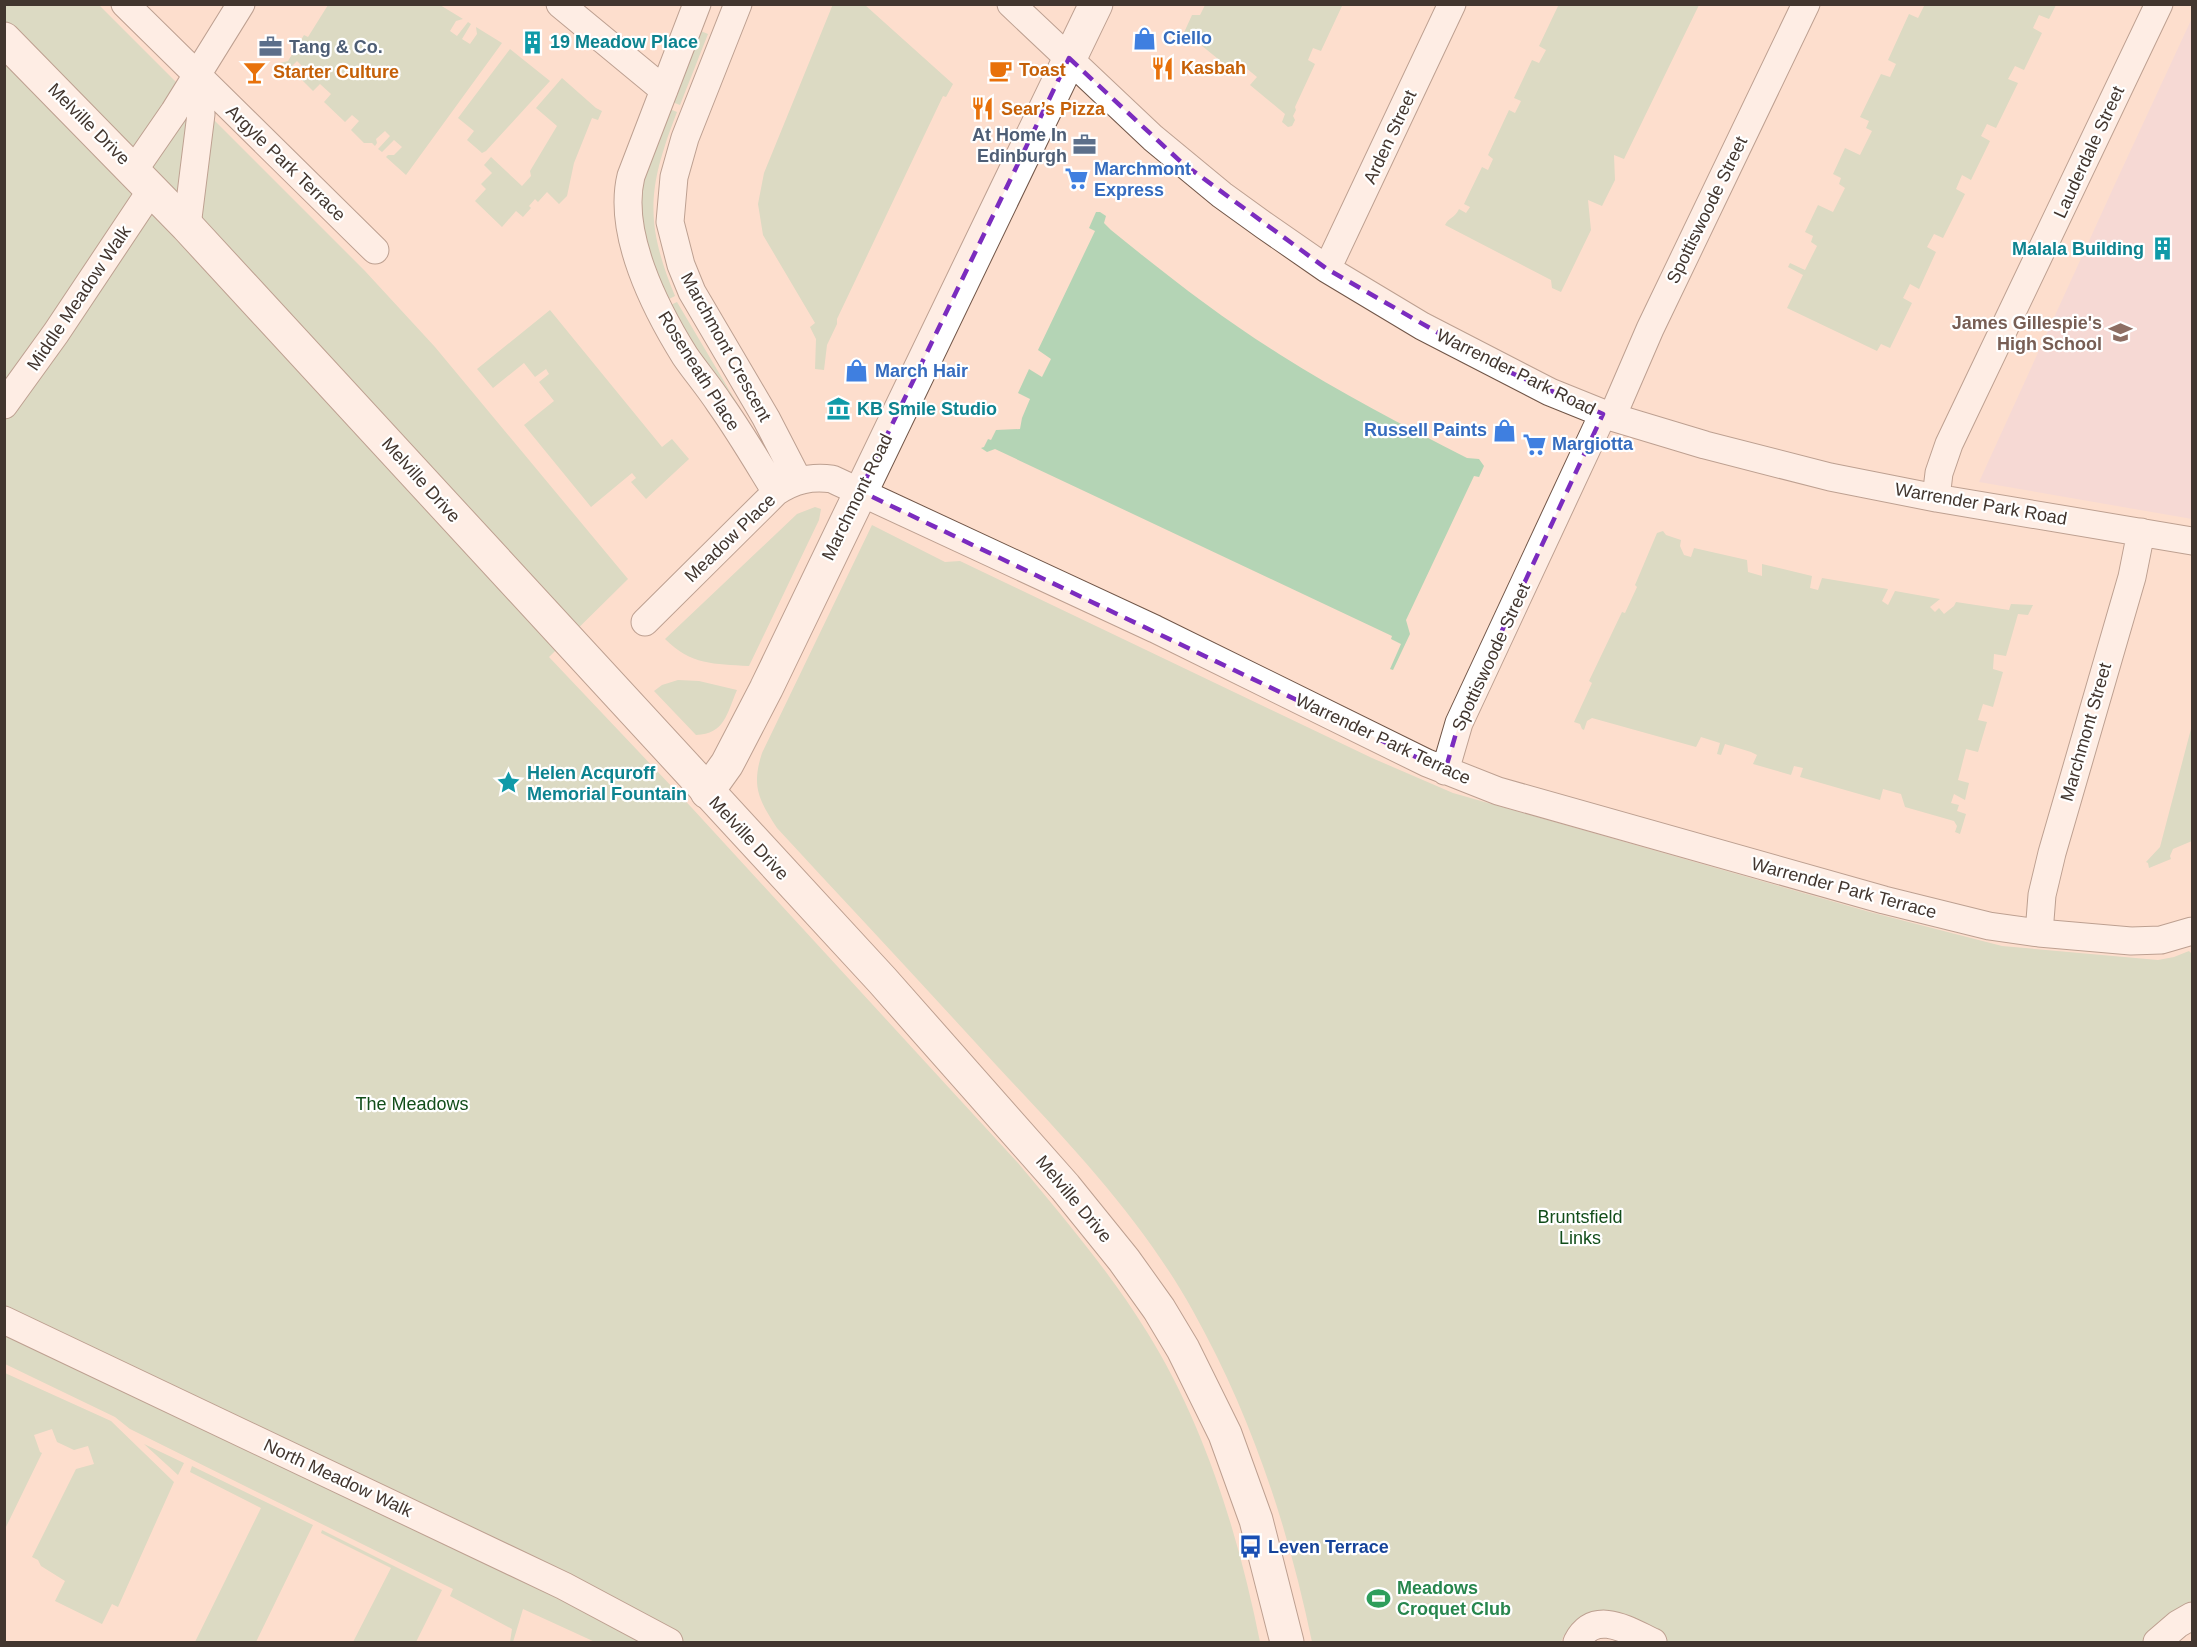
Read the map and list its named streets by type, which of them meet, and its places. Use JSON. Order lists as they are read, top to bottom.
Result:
{
  "streets": {
    "main road": ["Melville Drive", "Marchmont Road"],
    "street": [
      "Arden Street",
      "Lauderdale Street",
      "Argyle Park Terrace",
      "Spottiswoode Street",
      "Middle Meadow Walk",
      "Marchmont Crescent",
      "Roseneath Place",
      "Warrender Park Road",
      "Meadow Place",
      "Marchmont Street",
      "Warrender Park Terrace",
      "North Meadow Walk"
    ]
  },
  "crossings": [
    ["Melville Drive", "Middle Meadow Walk"],
    ["Melville Drive", "Marchmont Road"],
    ["Arden Street", "Warrender Park Road"],
    ["Lauderdale Street", "Warrender Park Road"],
    ["Argyle Park Terrace", "Middle Meadow Walk"],
    ["Spottiswoode Street", "Warrender Park Road"],
    ["Spottiswoode Street", "Warrender Park Terrace"],
    ["Marchmont Crescent", "Roseneath Place"],
    ["Marchmont Crescent", "Meadow Place"],
    ["Roseneath Place", "Meadow Place"],
    ["Warrender Park Road", "Marchmont Road"],
    ["Warrender Park Road", "Marchmont Street"],
    ["Marchmont Road", "Warrender Park Terrace"],
    ["Marchmont Street", "Warrender Park Terrace"]
  ],
  "parks": ["The Meadows", "Bruntsfield Links"],
  "places": {
    "shop": ["Ciello", "March Hair", "Russell Paints"],
    "building": ["19 Meadow Place", "Malala Building"],
    "office": ["Tang & Co.", "At Home In Edinburgh"],
    "restaurant": ["Kasbah", "Sear’s Pizza"],
    "cafe": ["Toast"],
    "bar": ["Starter Culture"],
    "supermarket": ["Marchmont Express", "Margiotta"],
    "school or university": ["James Gillespie's High School"],
    "museum": ["KB Smile Studio"],
    "place": ["Helen Acquroff Memorial Fountain"],
    "bus stop": ["Leven Terrace"],
    "sports": ["Meadows Croquet Club"]
  }
}
